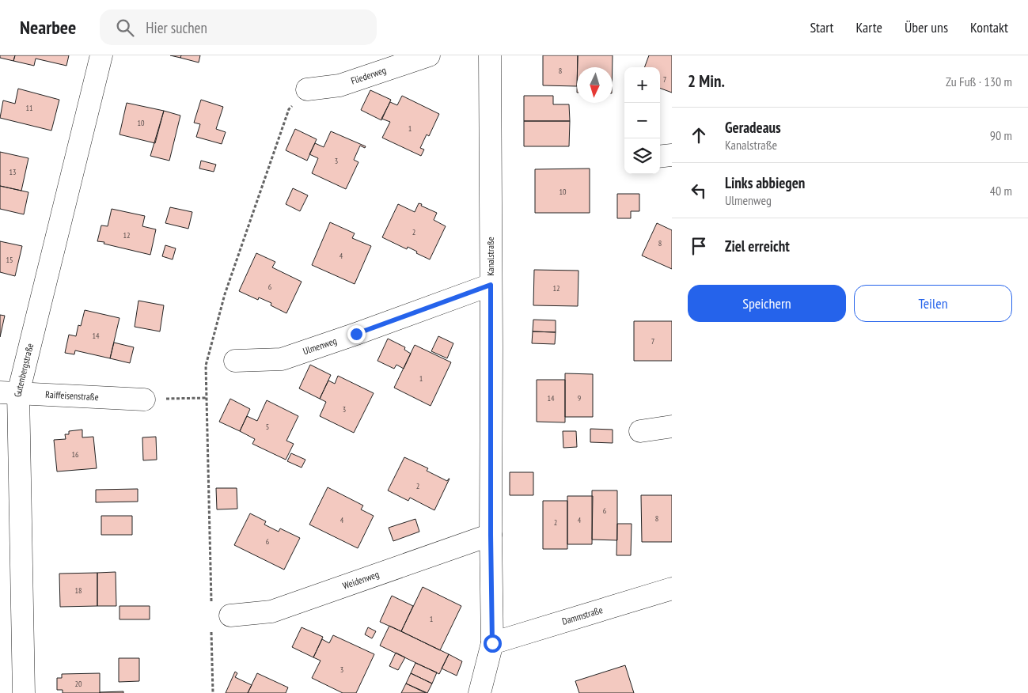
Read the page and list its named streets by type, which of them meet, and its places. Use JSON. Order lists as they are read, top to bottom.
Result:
{
  "streets": {
    "street": [
      "Fliederweg",
      "Kanalstraße",
      "Ulmenweg",
      "Gutenbergstraße",
      "Raiffeisenstraße",
      "Weidenweg",
      "Dammstraße"
    ]
  },
  "crossings": [
    ["Kanalstraße", "Ulmenweg"],
    ["Kanalstraße", "Weidenweg"],
    ["Kanalstraße", "Dammstraße"],
    ["Gutenbergstraße", "Raiffeisenstraße"]
  ],
  "house_numbers": [
    "8",
    "7",
    "11",
    "10",
    "1",
    "3",
    "13",
    "10",
    "2",
    "12",
    "8",
    "4",
    "15",
    "6",
    "12",
    "14",
    "7",
    "1",
    "14",
    "9",
    "3",
    "5",
    "16",
    "2",
    "6",
    "8",
    "4",
    "4",
    "2",
    "6",
    "18",
    "1",
    "3",
    "20"
  ],
  "north": "bottom",
  "page": {
    "header": "Nearbee",
    "search": "Hier suchen",
    "nav": [
      "Start",
      "Karte",
      "Über uns",
      "Kontakt"
    ],
    "heading": ["2 Min.", "Zu Fuß · 130 m"],
    "map_buttons": ["+", "−"],
    "list": [
      ["Geradeaus", "Kanalstraße", "90 m"],
      ["Links abbiegen", "Ulmenweg", "40 m"],
      "Ziel erreicht"
    ],
    "buttons": ["Speichern", "Teilen"]
  }
}
